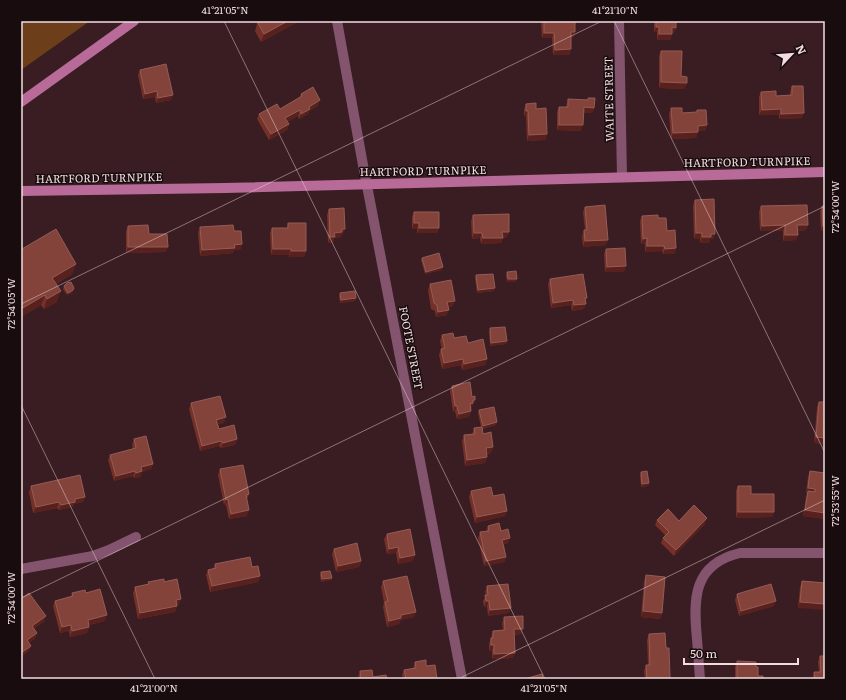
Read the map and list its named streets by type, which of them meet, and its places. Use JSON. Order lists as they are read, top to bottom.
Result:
{
  "streets": {
    "main road": ["HARTFORD TURNPIKE"],
    "street": ["WAITE STREET", "FOOTE STREET"]
  },
  "crossings": [
    ["WAITE STREET", "HARTFORD TURNPIKE"],
    ["HARTFORD TURNPIKE", "FOOTE STREET"]
  ],
  "scale_bar": "50 m",
  "north": "top right",
  "coordinates": [
    "41°21'05\"N",
    "41°21'10\"N",
    "72°54'00\"W",
    "72°54'05\"W",
    "72°53'55\"W",
    "41°21'00\"N"
  ]
}
